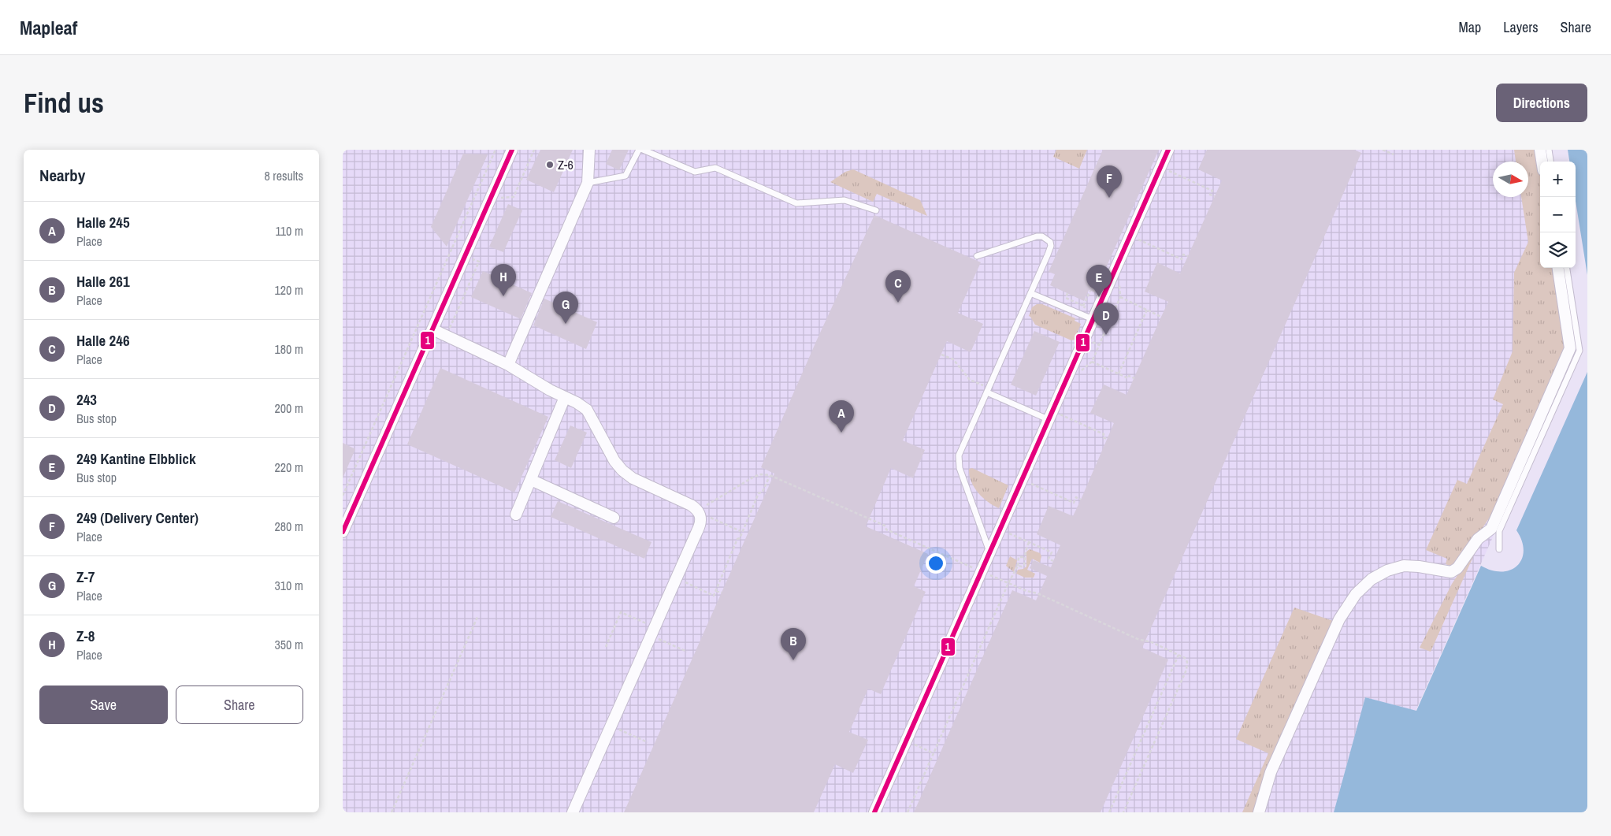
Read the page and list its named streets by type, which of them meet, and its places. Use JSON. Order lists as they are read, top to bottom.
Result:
{
  "places": ["Z-6"],
  "lines": ["transit line 1"],
  "north": "right",
  "page": {
    "header": "Mapleaf",
    "nav": ["Map", "Layers", "Share"],
    "buttons": [
      "Directions",
      ["Save", "Share"]
    ],
    "title": "Find us",
    "heading": ["Nearby", "8 results"],
    "map_buttons": ["+", "−"],
    "pins": [
      "F",
      "H",
      "E",
      "C",
      "G",
      "D",
      "A",
      "B"
    ],
    "list": [
      {
        "mark": "A",
        "name": "Halle 245",
        "note": "Place",
        "value": "110 m"
      },
      {
        "mark": "B",
        "name": "Halle 261",
        "note": "Place",
        "value": "120 m"
      },
      {
        "mark": "C",
        "name": "Halle 246",
        "note": "Place",
        "value": "180 m"
      },
      {
        "mark": "D",
        "name": "243",
        "note": "Bus stop",
        "value": "200 m"
      },
      {
        "mark": "E",
        "name": "249 Kantine Elbblick",
        "note": "Bus stop",
        "value": "220 m"
      },
      {
        "mark": "F",
        "name": "249 (Delivery Center)",
        "note": "Place",
        "value": "280 m"
      },
      {
        "mark": "G",
        "name": "Z-7",
        "note": "Place",
        "value": "310 m"
      },
      {
        "mark": "H",
        "name": "Z-8",
        "note": "Place",
        "value": "350 m"
      }
    ]
  }
}
